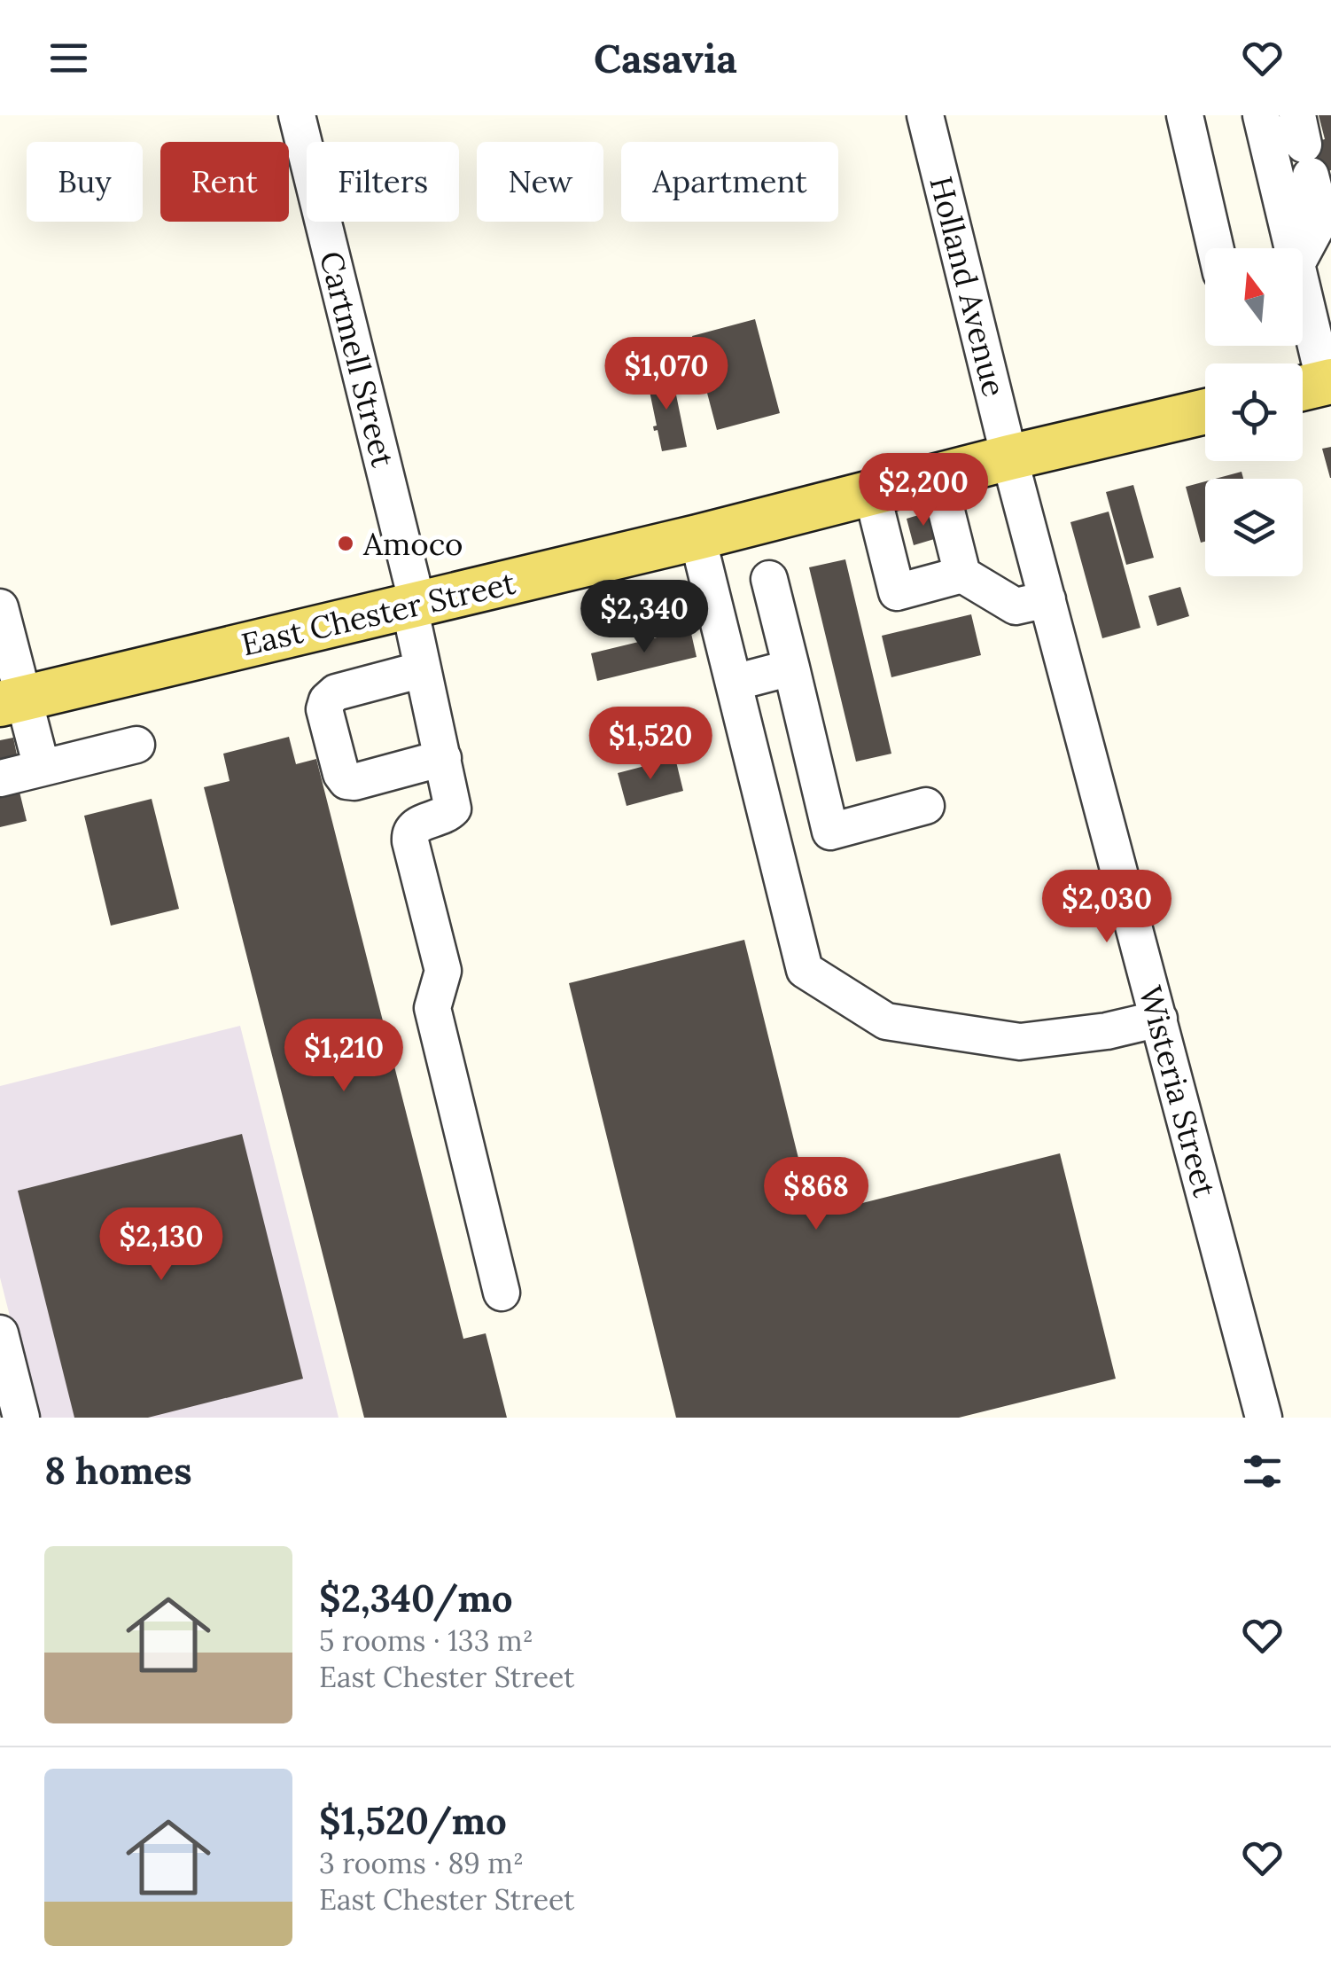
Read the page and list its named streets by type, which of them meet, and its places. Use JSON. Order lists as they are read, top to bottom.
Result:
{
  "streets": {
    "main road": ["East Chester Street"],
    "street": ["Holland Avenue", "Cartmell Street", "Wisteria Street"]
  },
  "crossings": [
    ["Holland Avenue", "East Chester Street"],
    ["Holland Avenue", "Wisteria Street"],
    ["Cartmell Street", "East Chester Street"],
    ["East Chester Street", "Wisteria Street"]
  ],
  "places": ["Amoco"],
  "north": "top",
  "page": {
    "header": "Casavia",
    "chip": [
      "Buy",
      "Rent",
      "Filters",
      "New",
      "Apartment"
    ],
    "price": [
      "$1,070",
      "$2,200",
      "$2,340",
      "$1,520",
      "$2,030",
      "$1,210",
      "$868",
      "$2,130"
    ],
    "heading": "8 homes",
    "list": [
      {
        "name": "$2,340/mo",
        "note": "5 rooms · 133 m² · East Chester Street"
      },
      {
        "name": "$1,520/mo",
        "note": "3 rooms · 89 m² · East Chester Street"
      }
    ]
  }
}
